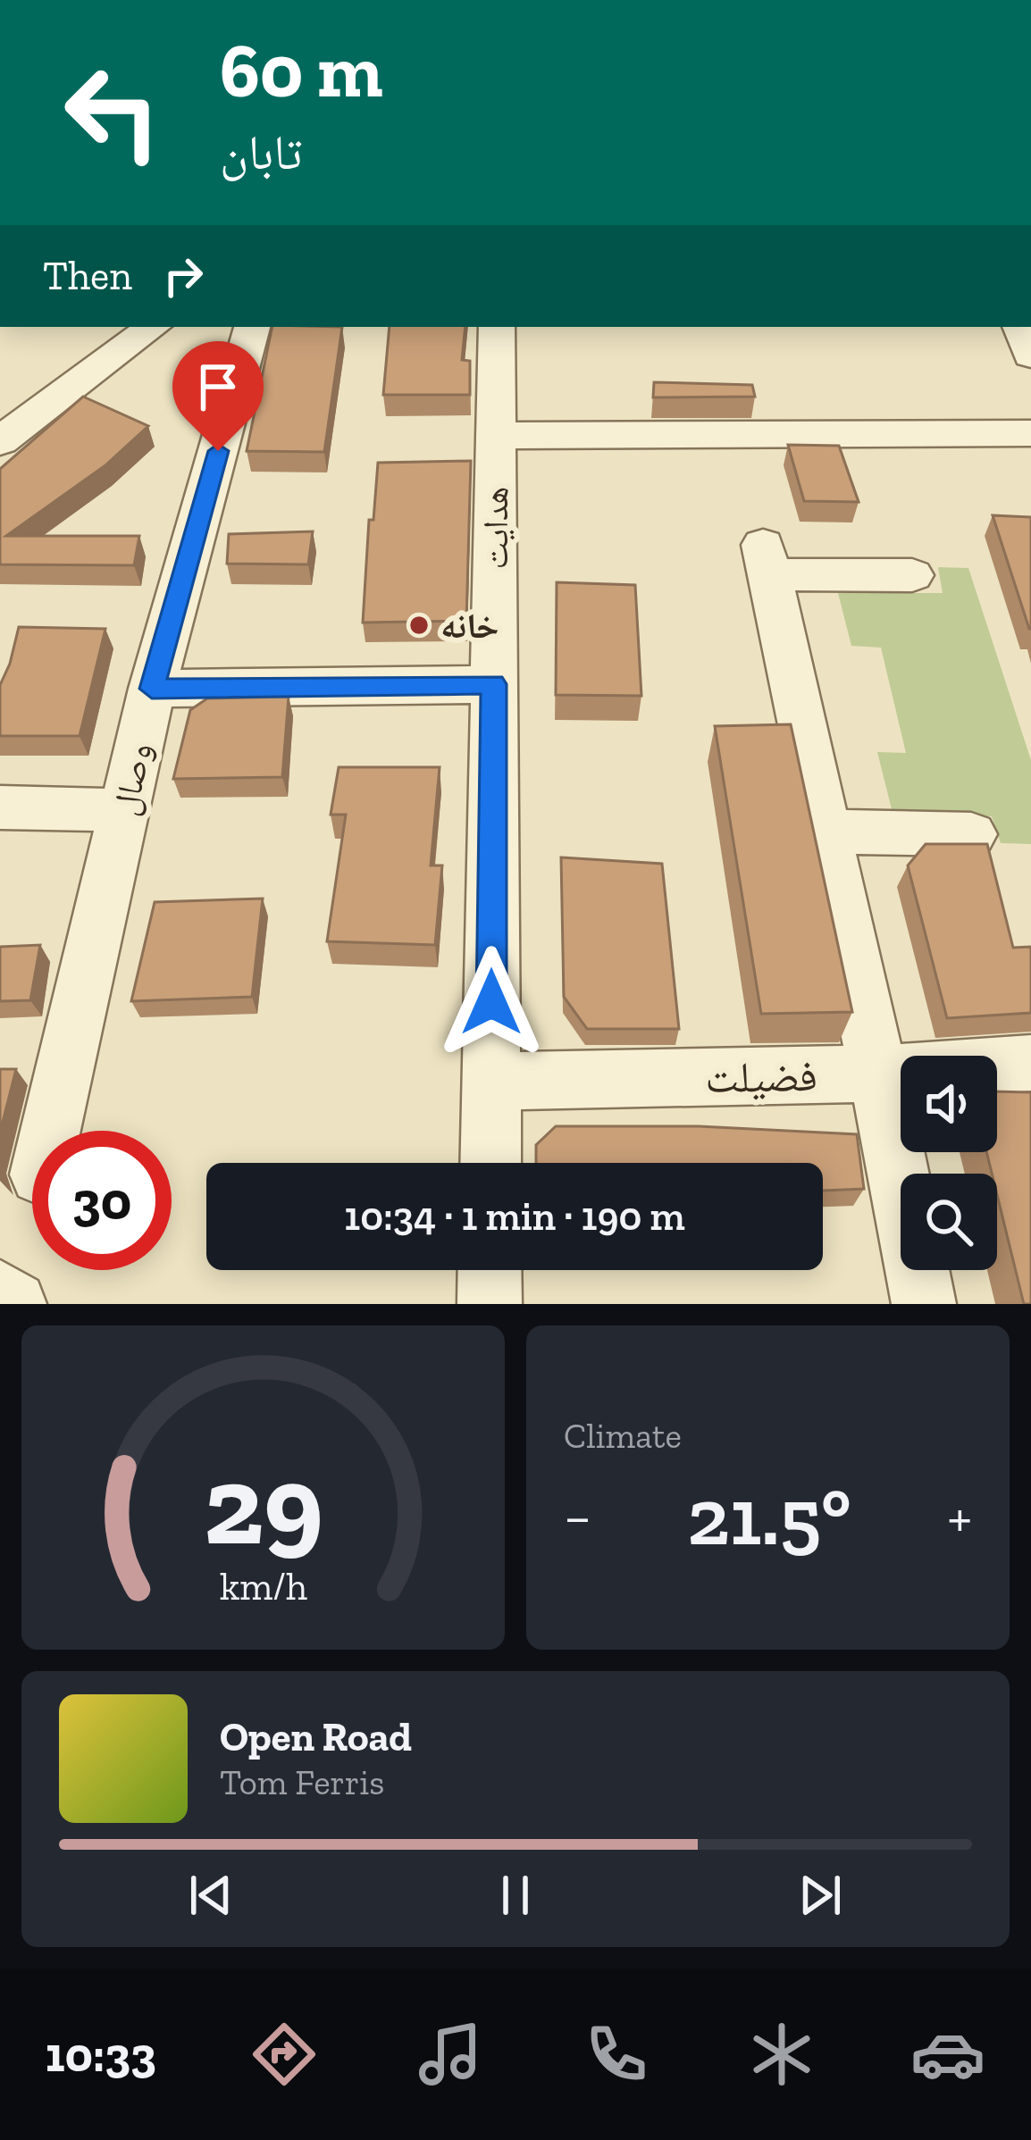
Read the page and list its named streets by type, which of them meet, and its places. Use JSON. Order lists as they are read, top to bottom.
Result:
{
  "streets": {
    "street": ["هدایت", "وصال", "فضیلت"]
  },
  "crossings": [
    ["هدایت", "فضیلت"]
  ],
  "places": ["خانه"],
  "page": {
    "turn": ["60 m", "تابان"],
    "then": "Then",
    "limit": "30",
    "trip": "10:34 · 1 min · 190 m",
    "tile": "Climate",
    "heat": ["−", "21.5°", "+"],
    "song": ["Open Road", "Tom Ferris"],
    "tabs": "10:33",
    "gauge": ["29", "km/h"]
  }
}
